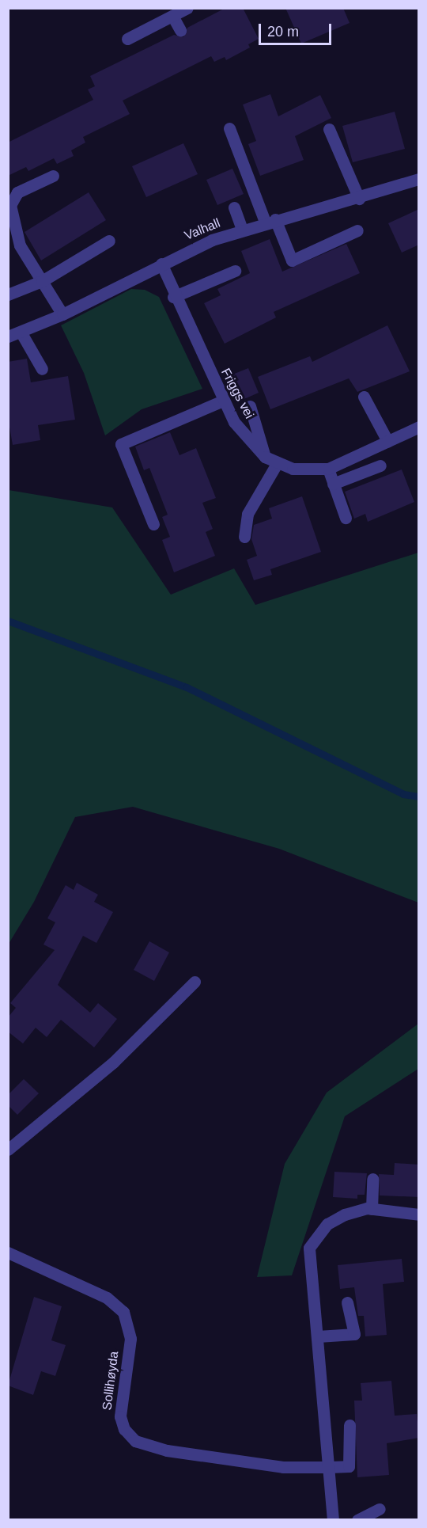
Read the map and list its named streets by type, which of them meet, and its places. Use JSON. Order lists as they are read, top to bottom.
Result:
{
  "streets": {
    "street": ["Valhall", "Friggs vei", "Sollihøyda"]
  },
  "crossings": [
    ["Valhall", "Friggs vei"]
  ],
  "scale_bar": "20 m"
}
